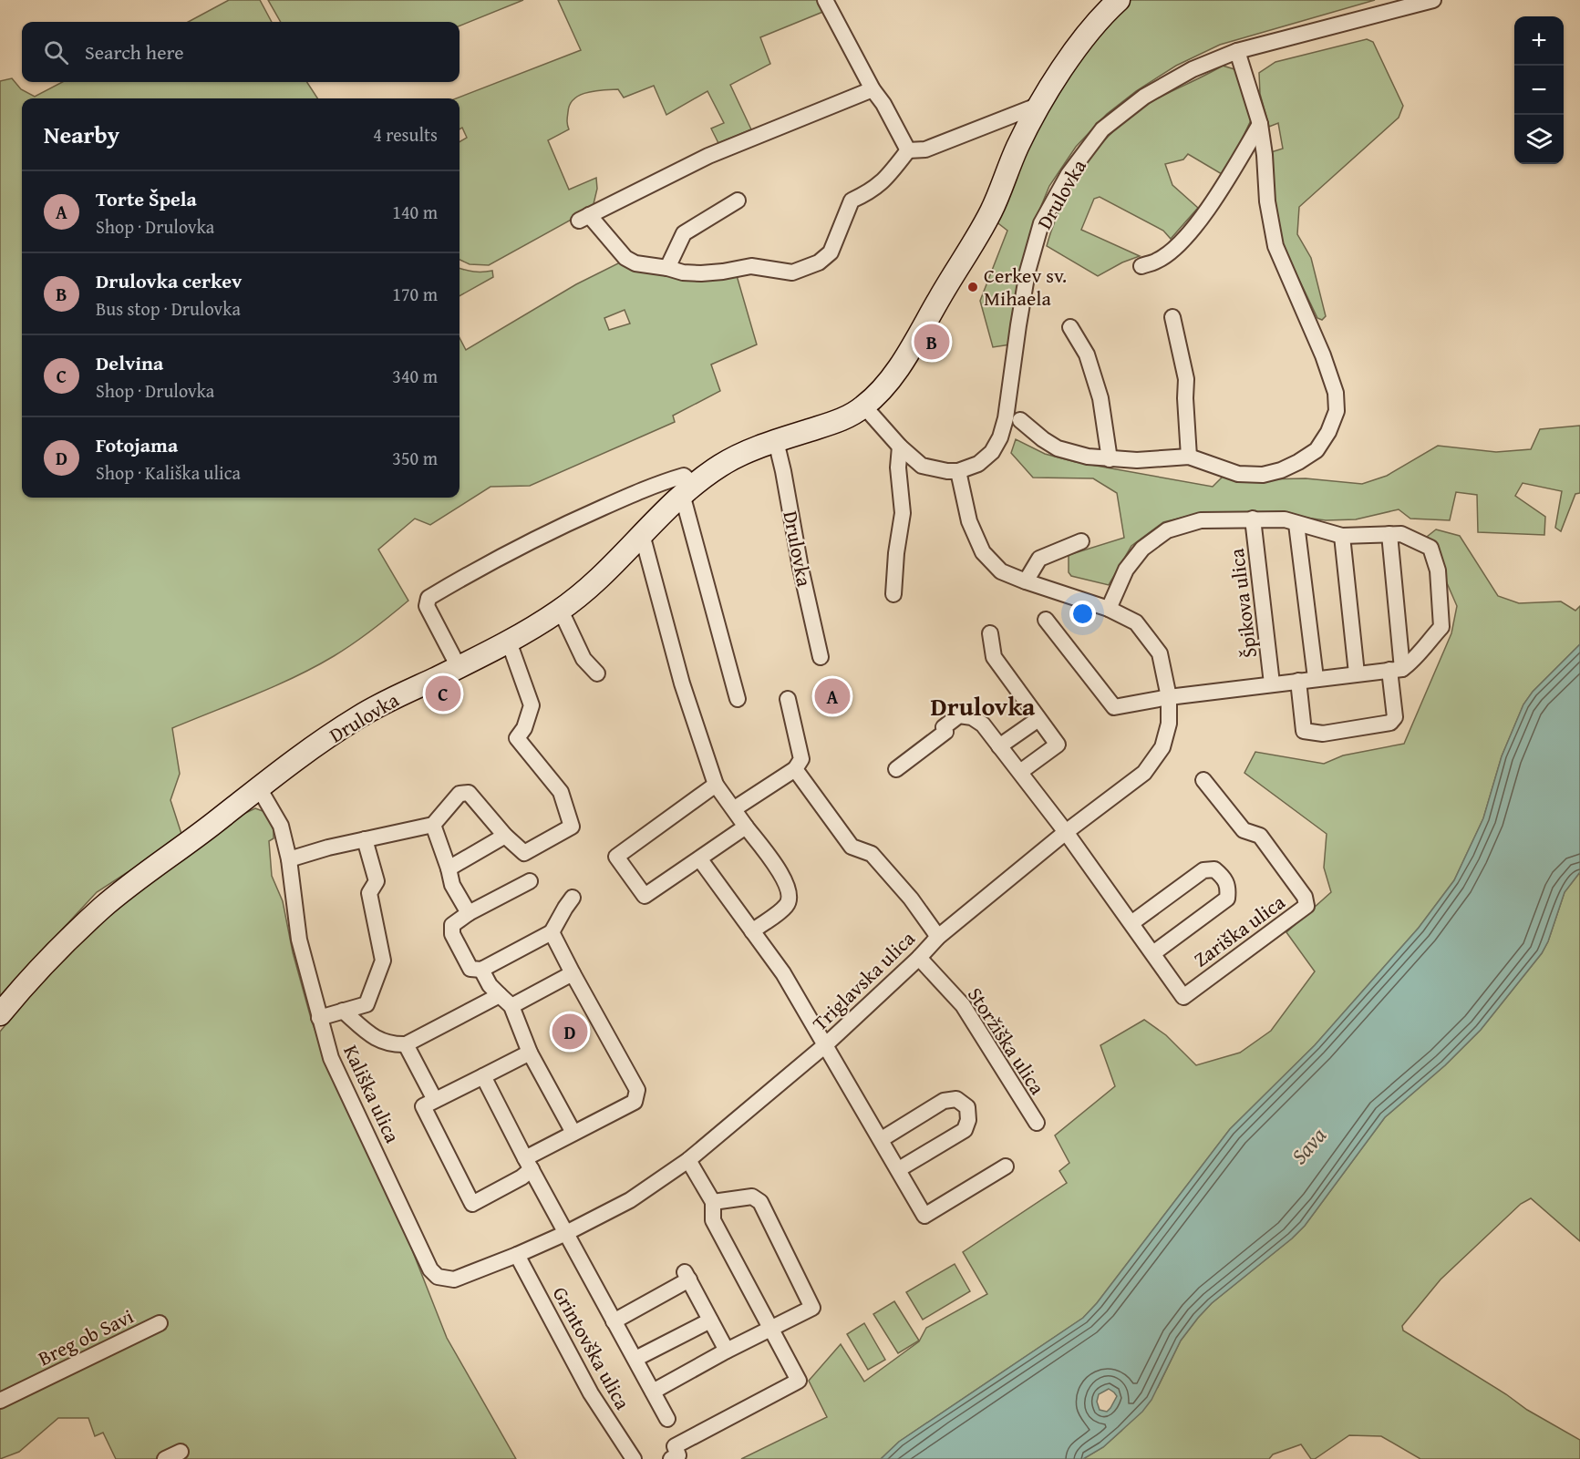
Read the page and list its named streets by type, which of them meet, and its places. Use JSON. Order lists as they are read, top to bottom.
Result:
{
  "streets": {
    "street": [
      "Drulovka",
      "Špikova ulica",
      "Zariška ulica",
      "Triglavska ulica",
      "Storžiška ulica",
      "Kališka ulica",
      "Breg ob Savi",
      "Grintovška ulica"
    ]
  },
  "crossings": [
    ["Drulovka", "Kališka ulica"],
    ["Špikova ulica", "Triglavska ulica"],
    ["Zariška ulica", "Triglavska ulica"],
    ["Triglavska ulica", "Storžiška ulica"],
    ["Triglavska ulica", "Kališka ulica"],
    ["Kališka ulica", "Grintovška ulica"]
  ],
  "districts": ["Drulovka"],
  "water": ["Sava"],
  "places": ["Cerkev sv. Mihaela"],
  "page": {
    "map_buttons": ["+", "−"],
    "search": "Search here",
    "heading": ["Nearby", "4 results"],
    "list": [
      {
        "mark": "A",
        "name": "Torte Špela",
        "note": "Shop · Drulovka",
        "value": "140 m"
      },
      {
        "mark": "B",
        "name": "Drulovka cerkev",
        "note": "Bus stop · Drulovka",
        "value": "170 m"
      },
      {
        "mark": "C",
        "name": "Delvina",
        "note": "Shop · Drulovka",
        "value": "340 m"
      },
      {
        "mark": "D",
        "name": "Fotojama",
        "note": "Shop · Kališka ulica",
        "value": "350 m"
      }
    ],
    "pins": [
      "B",
      "C",
      "A",
      "D"
    ]
  }
}
